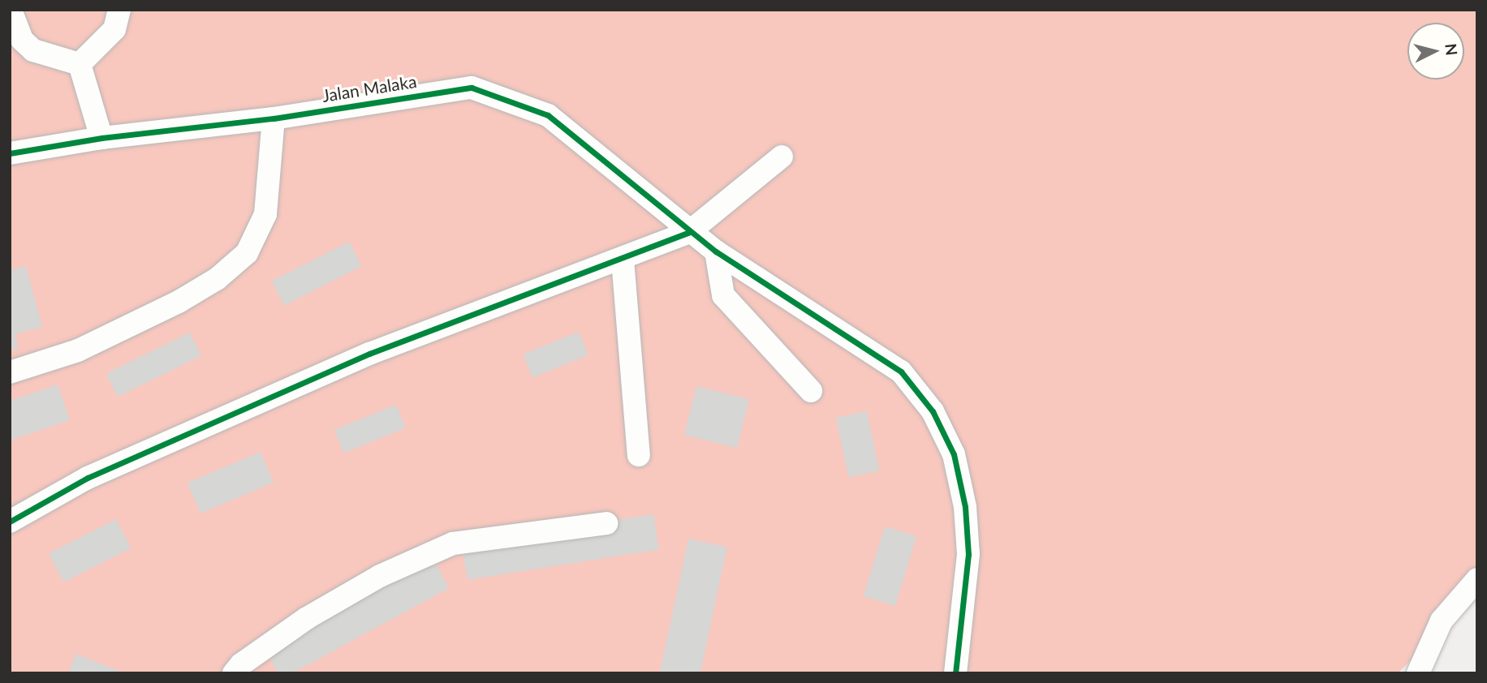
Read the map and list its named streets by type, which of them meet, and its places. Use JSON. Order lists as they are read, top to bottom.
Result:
{
  "streets": {
    "street": ["Jalan Malaka"]
  },
  "north": "right"
}
